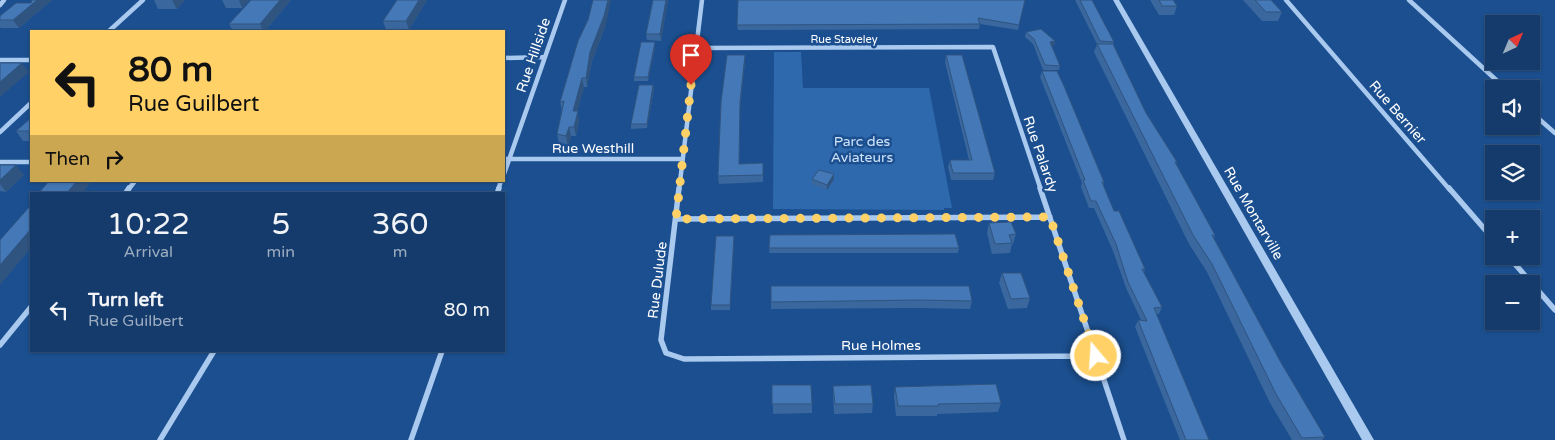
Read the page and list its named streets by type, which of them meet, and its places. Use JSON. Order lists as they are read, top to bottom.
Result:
{
  "streets": {
    "street": [
      "Rue Staveley",
      "Rue Hillside",
      "Rue Bernier",
      "Rue Westhill",
      "Rue Palardy",
      "Rue Montarville",
      "Rue Dulude",
      "Rue Holmes"
    ]
  },
  "crossings": [
    ["Rue Staveley", "Rue Palardy"],
    ["Rue Staveley", "Rue Dulude"],
    ["Rue Hillside", "Rue Westhill"],
    ["Rue Westhill", "Rue Dulude"],
    ["Rue Palardy", "Rue Holmes"],
    ["Rue Dulude", "Rue Holmes"]
  ],
  "parks": ["Parc des Aviateurs"],
  "north": "top right",
  "page": {
    "map_buttons": ["+", "−"],
    "turn": ["80 m", "Rue Guilbert"],
    "then": "Then",
    "eta": [
      "10:22",
      "Arrival",
      "5",
      "min",
      "360",
      "m"
    ],
    "list": [
      {
        "name": "Turn left",
        "note": "Rue Guilbert",
        "value": "80 m"
      }
    ]
  }
}
